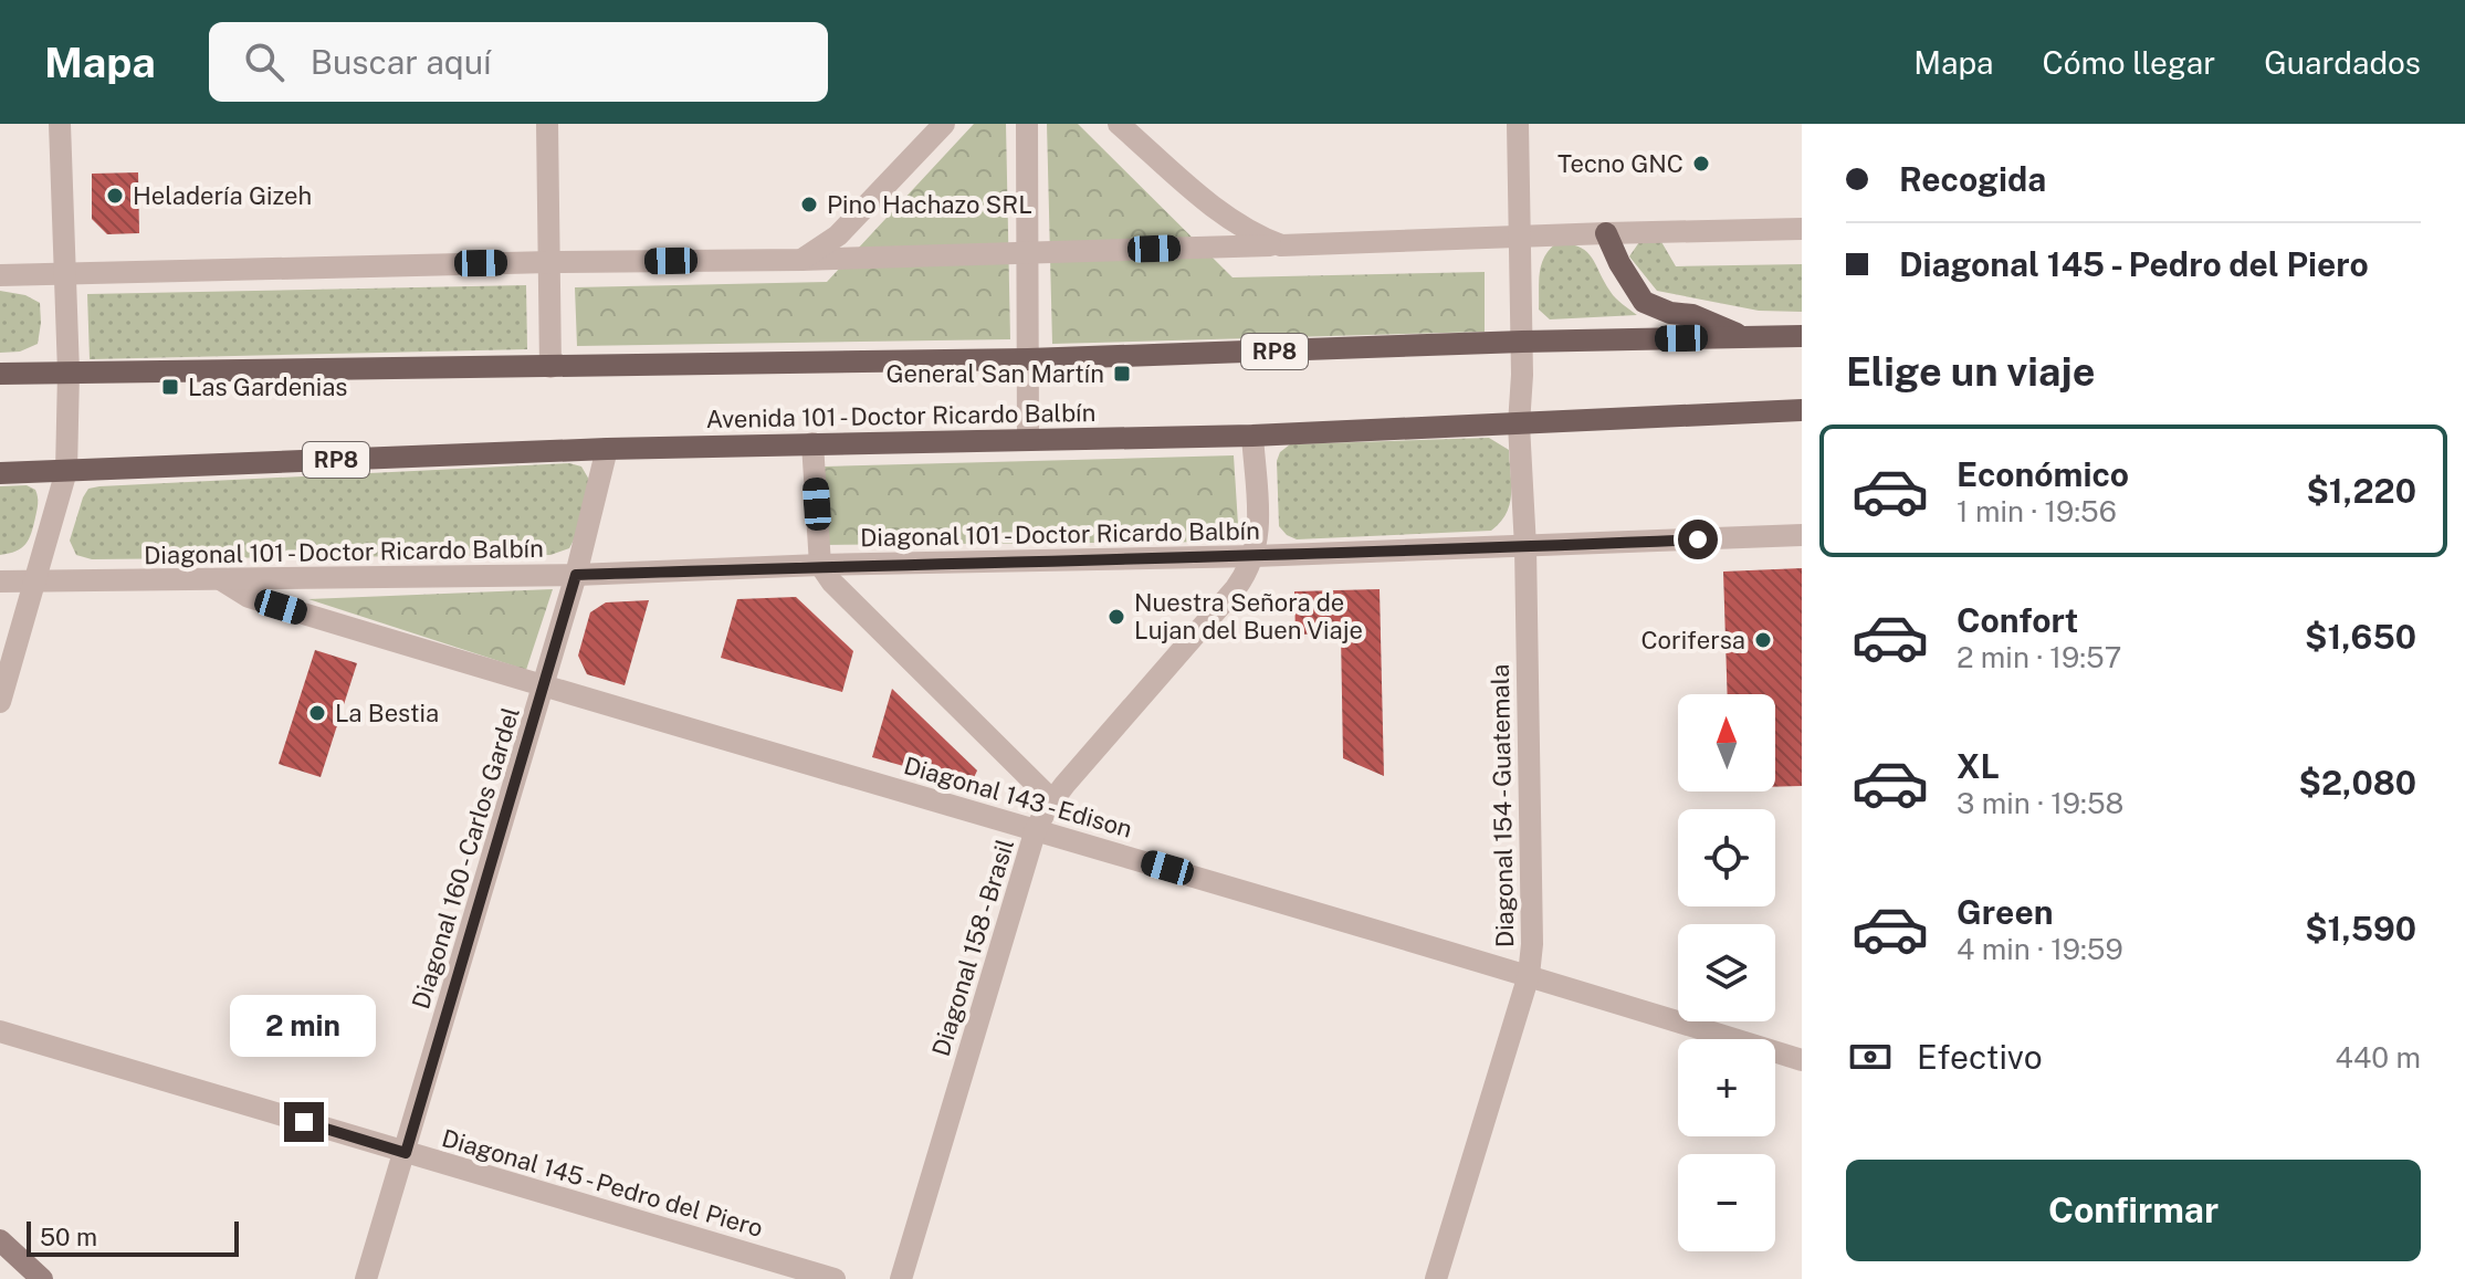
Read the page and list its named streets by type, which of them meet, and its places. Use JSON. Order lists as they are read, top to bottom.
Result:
{
  "streets": {
    "main road": ["RP8", "Avenida 101 - Doctor Ricardo Balbín"],
    "street": [
      "Diagonal 101 - Doctor Ricardo Balbín",
      "Diagonal 143 - Edison",
      "Diagonal 154 - Guatemala",
      "Diagonal 160 - Carlos Gardel",
      "Diagonal 158 - Brasil",
      "Diagonal 145 - Pedro del Piero"
    ]
  },
  "crossings": [
    ["RP8", "Diagonal 154 - Guatemala"],
    ["Avenida 101 - Doctor Ricardo Balbín", "Diagonal 154 - Guatemala"],
    ["Avenida 101 - Doctor Ricardo Balbín", "Diagonal 160 - Carlos Gardel"],
    ["Avenida 101 - Doctor Ricardo Balbín", "Diagonal 158 - Brasil"],
    ["Diagonal 101 - Doctor Ricardo Balbín", "Diagonal 143 - Edison"],
    ["Diagonal 101 - Doctor Ricardo Balbín", "Diagonal 154 - Guatemala"],
    ["Diagonal 101 - Doctor Ricardo Balbín", "Diagonal 160 - Carlos Gardel"],
    ["Diagonal 101 - Doctor Ricardo Balbín", "Diagonal 158 - Brasil"],
    ["Diagonal 143 - Edison", "Diagonal 154 - Guatemala"],
    ["Diagonal 143 - Edison", "Diagonal 160 - Carlos Gardel"],
    ["Diagonal 143 - Edison", "Diagonal 158 - Brasil"],
    ["Diagonal 160 - Carlos Gardel", "Diagonal 145 - Pedro del Piero"]
  ],
  "places": {
    "other": [
      "Tecno GNC",
      "Heladería Gizeh",
      "Pino Hachazo SRL",
      "Nuestra Señora de Lujan del Buen Viaje",
      "Corifersa",
      "La Bestia"
    ],
    "transit": ["General San Martín", "Las Gardenias"]
  },
  "scale_bar": "50 m",
  "north": "top",
  "page": {
    "header": "Mapa",
    "search": "Buscar aquí",
    "nav": ["Mapa", "Cómo llegar", "Guardados"],
    "banner": ["Recogida", "Diagonal 145 - Pedro del Piero"],
    "heading": "Elige un viaje",
    "list": [
      {
        "name": "Económico",
        "note": "1 min · 19:56",
        "value": "$1,220"
      },
      {
        "name": "Confort",
        "note": "2 min · 19:57",
        "value": "$1,650"
      },
      {
        "name": "XL",
        "note": "3 min · 19:58",
        "value": "$2,080"
      },
      {
        "name": "Green",
        "note": "4 min · 19:59",
        "value": "$1,590"
      }
    ],
    "map_buttons": ["+", "−"],
    "bubble": "2 min",
    "pay": ["Efectivo", "440 m"],
    "buttons": "Confirmar",
    "scale": "50 m"
  }
}
